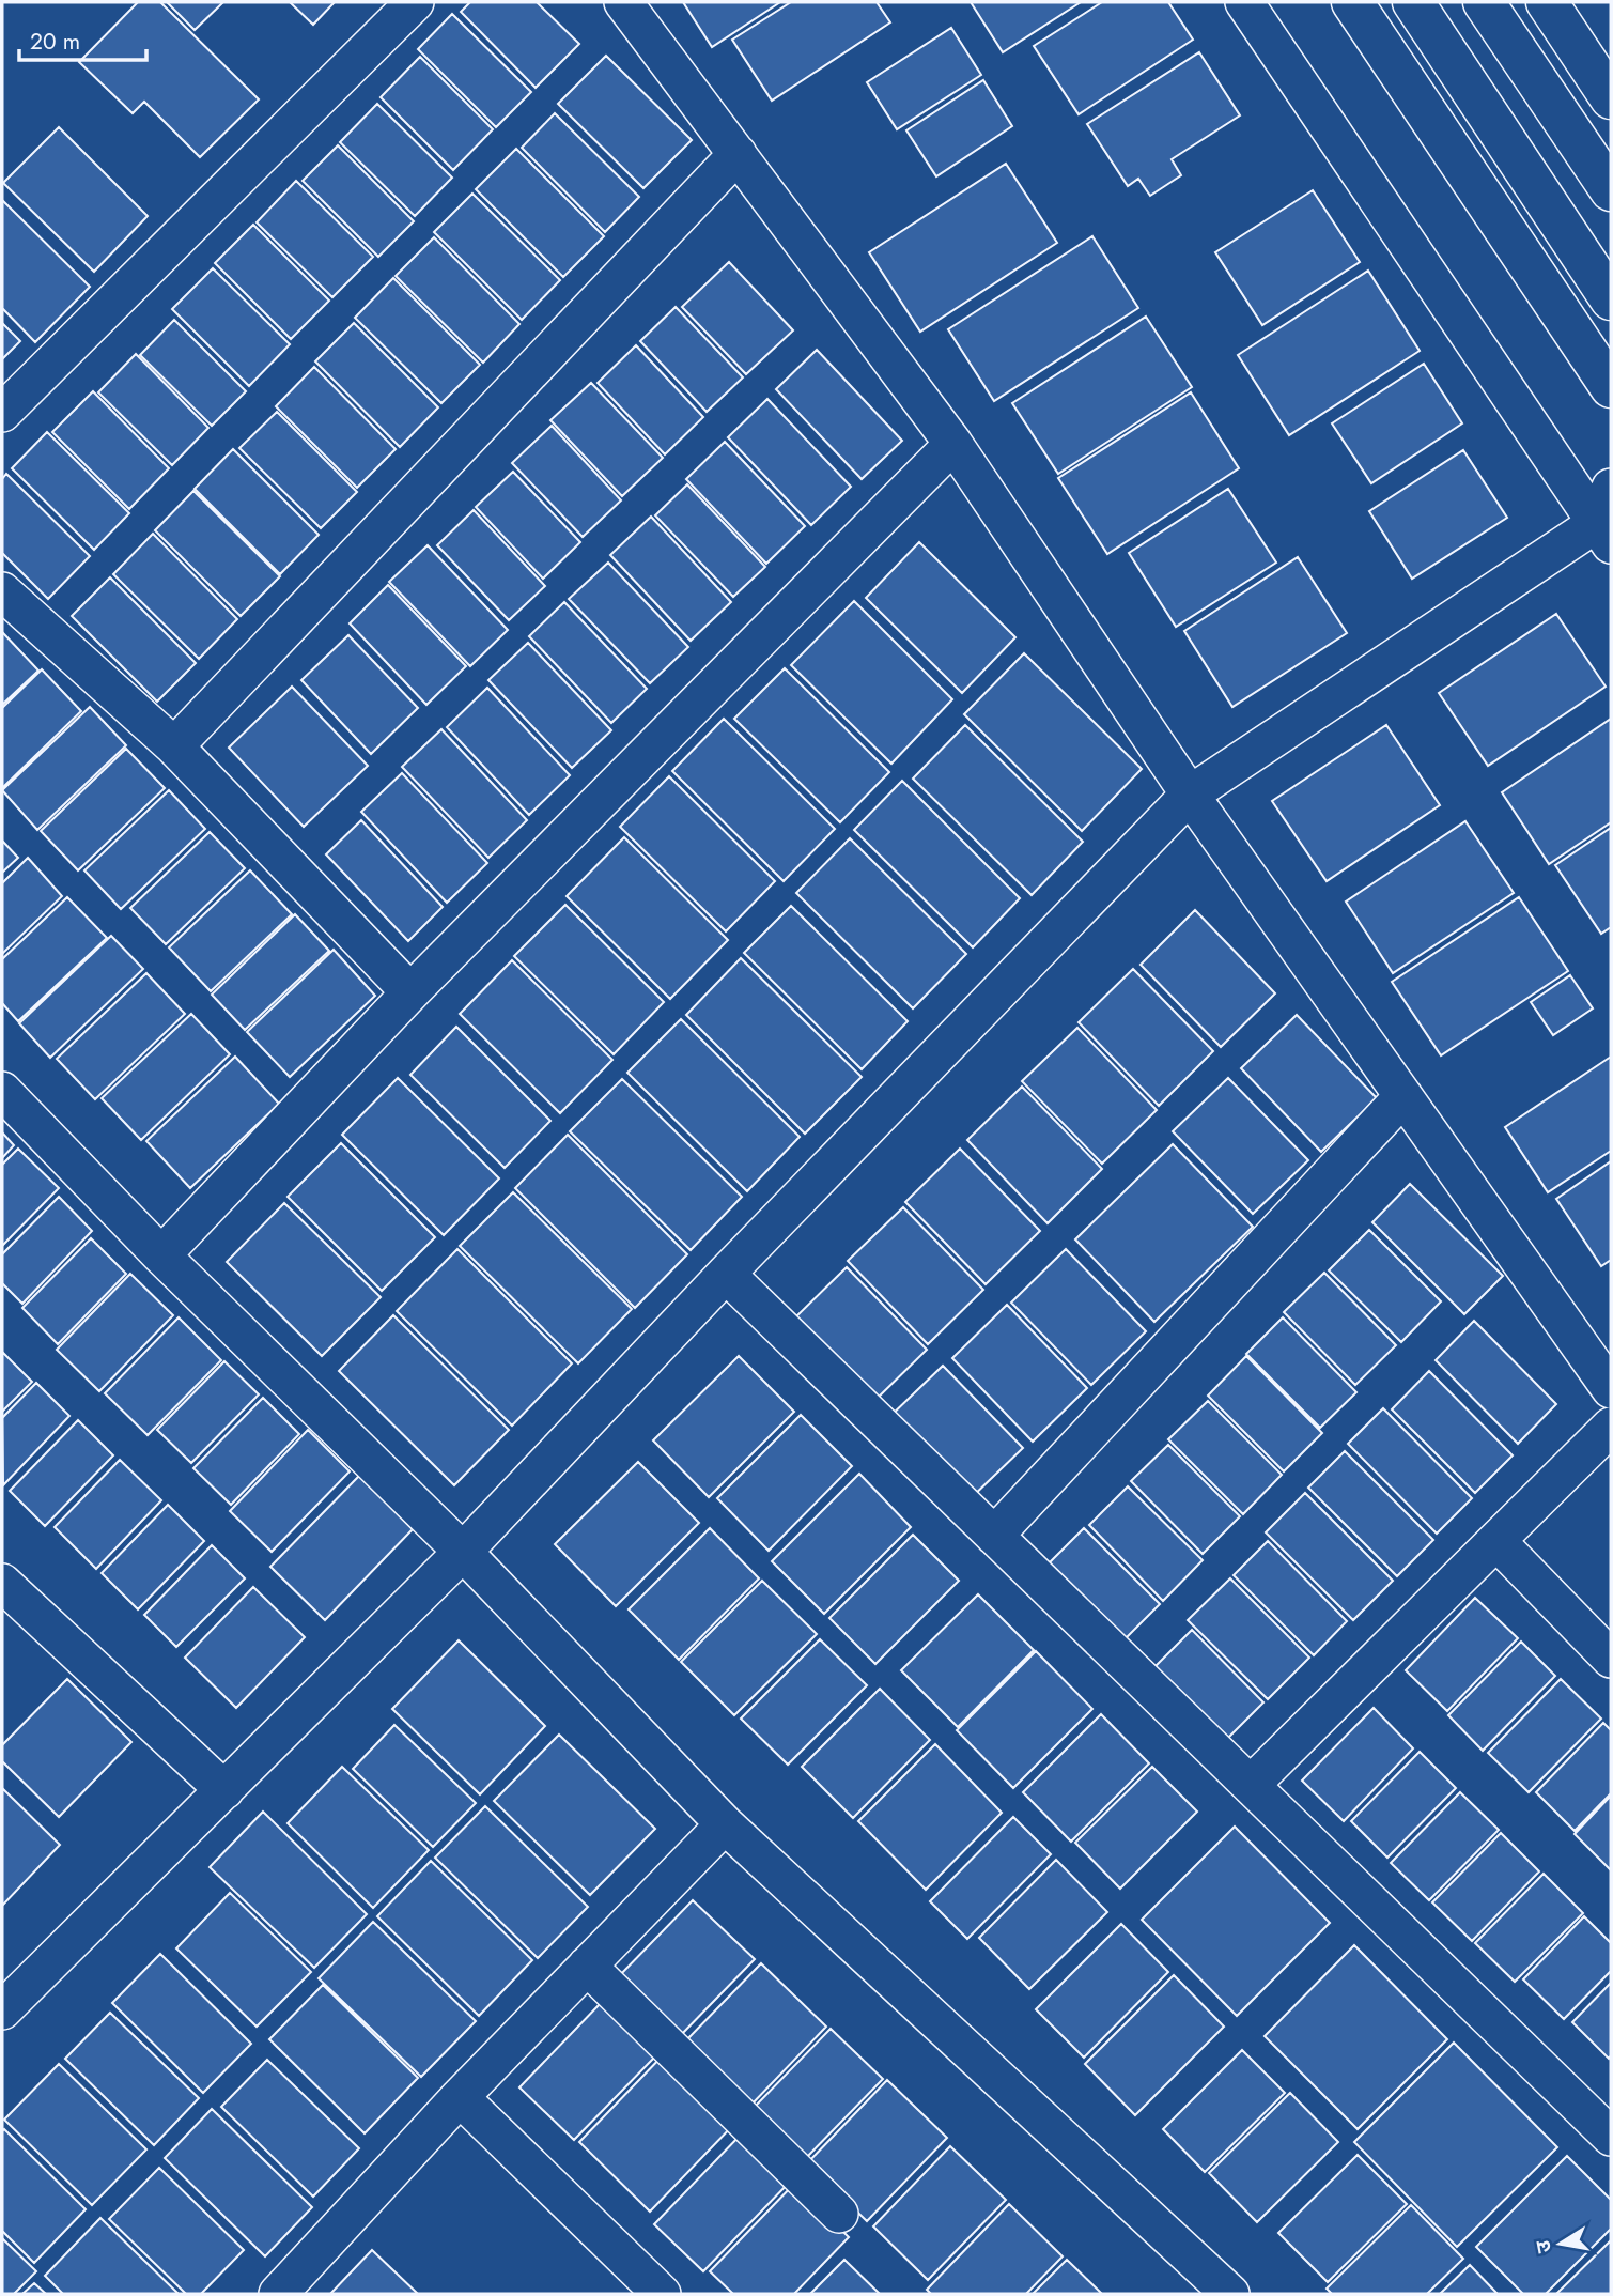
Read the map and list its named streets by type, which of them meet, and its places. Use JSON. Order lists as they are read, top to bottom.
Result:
{
  "scale_bar": "20 m",
  "north": "left"
}
